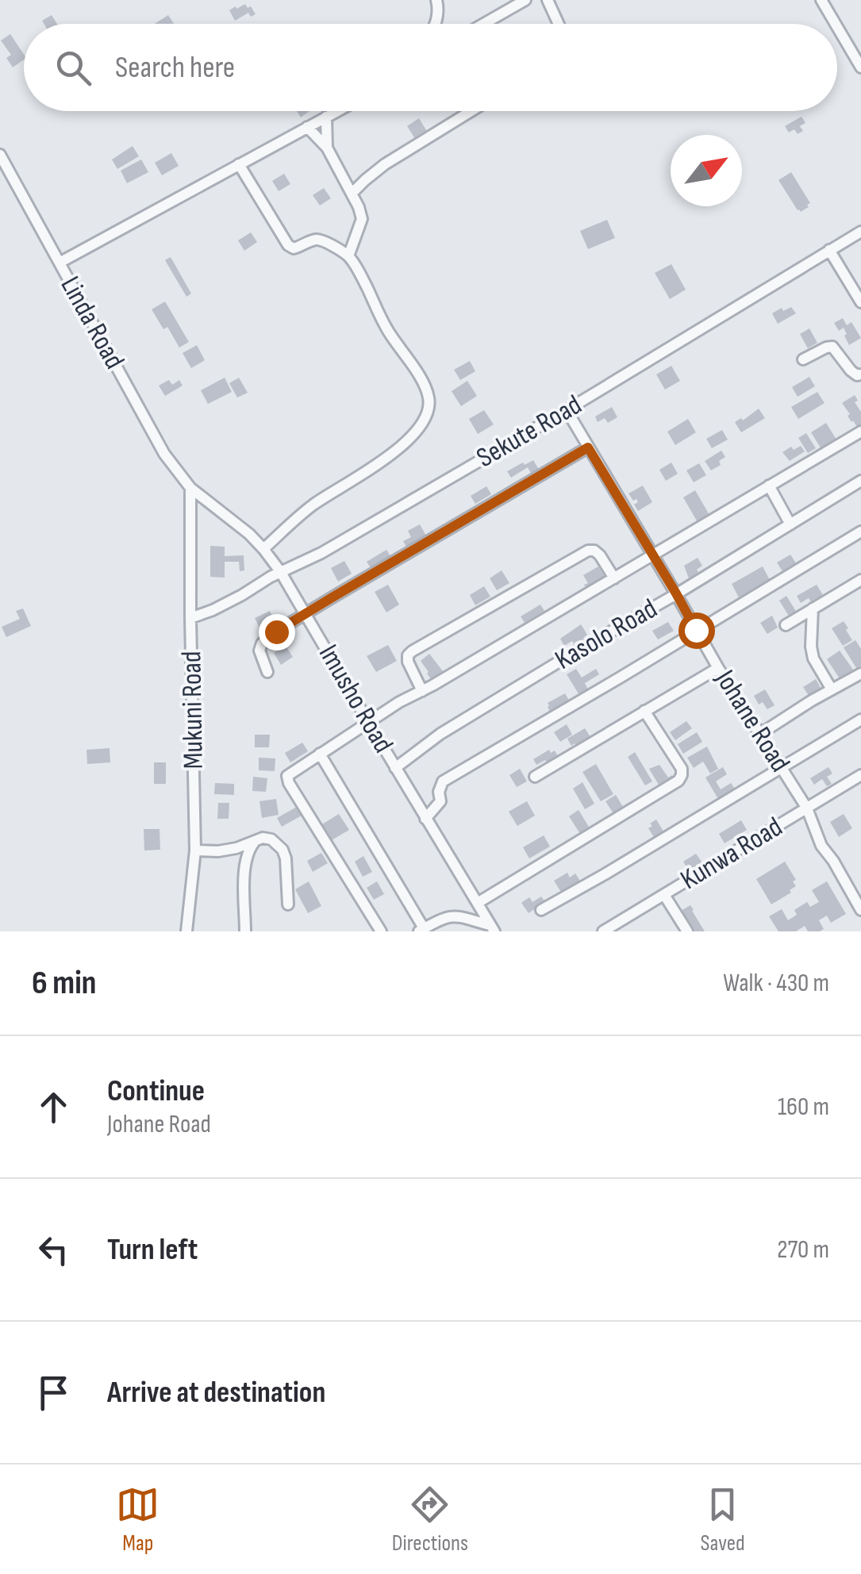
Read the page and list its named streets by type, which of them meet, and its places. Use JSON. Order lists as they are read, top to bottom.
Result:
{
  "streets": {
    "street": [
      "Linda Road",
      "Sekute Road",
      "Kasolo Road",
      "Imusho Road",
      "Mukuni Road",
      "Johane Road",
      "Kunwa Road"
    ]
  },
  "crossings": [
    ["Linda Road", "Imusho Road"],
    ["Linda Road", "Mukuni Road"],
    ["Sekute Road", "Imusho Road"],
    ["Sekute Road", "Mukuni Road"],
    ["Sekute Road", "Johane Road"],
    ["Kasolo Road", "Imusho Road"],
    ["Kasolo Road", "Johane Road"],
    ["Imusho Road", "Mukuni Road"],
    ["Johane Road", "Kunwa Road"]
  ],
  "north": "top right",
  "page": {
    "search": "Search here",
    "heading": ["6 min", "Walk · 430 m"],
    "list": [
      ["Continue", "Johane Road", "160 m"],
      ["Turn left", "270 m"],
      "Arrive at destination"
    ],
    "nav": ["Map", "Directions", "Saved"]
  }
}
